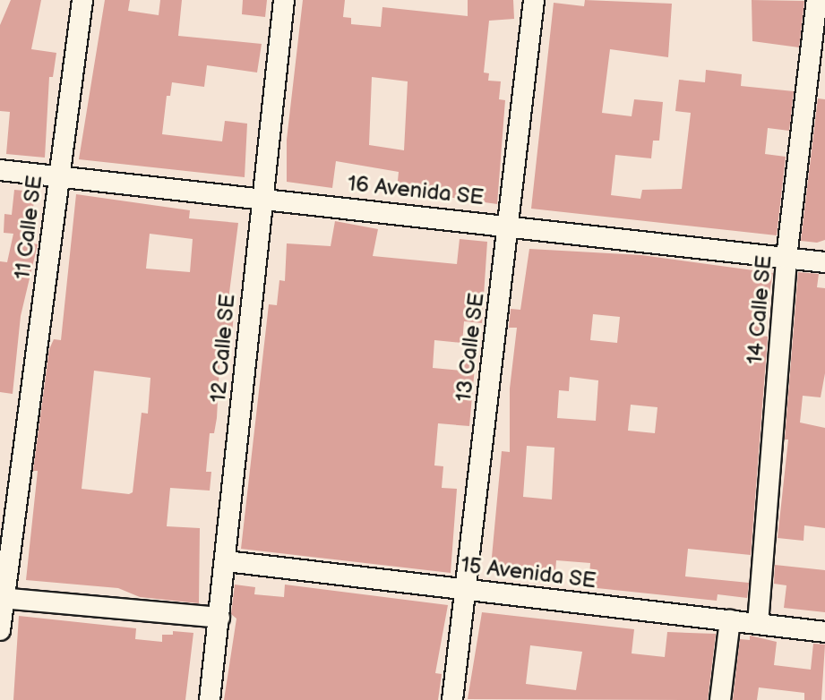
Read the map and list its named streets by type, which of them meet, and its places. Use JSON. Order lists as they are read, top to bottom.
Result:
{
  "streets": {
    "street": [
      "16 Avenida SE",
      "11 Calle SE",
      "14 Calle SE",
      "13 Calle SE",
      "12 Calle SE",
      "15 Avenida SE"
    ]
  },
  "crossings": [
    ["16 Avenida SE", "11 Calle SE"],
    ["16 Avenida SE", "14 Calle SE"],
    ["16 Avenida SE", "13 Calle SE"],
    ["16 Avenida SE", "12 Calle SE"],
    ["14 Calle SE", "15 Avenida SE"],
    ["13 Calle SE", "15 Avenida SE"],
    ["12 Calle SE", "15 Avenida SE"]
  ]
}
